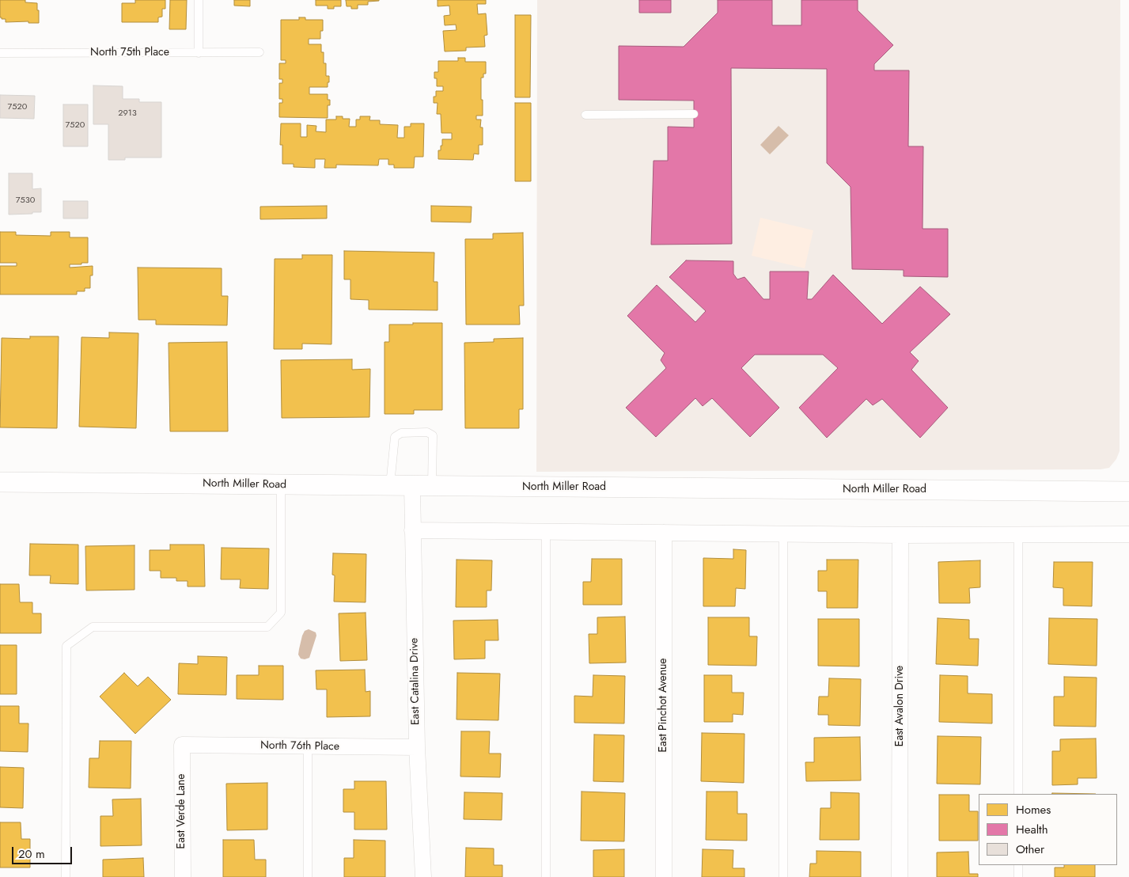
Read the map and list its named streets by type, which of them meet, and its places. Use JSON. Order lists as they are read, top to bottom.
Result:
{
  "streets": {
    "street": [
      "North Miller Road",
      "East Catalina Drive",
      "East Pinchot Avenue",
      "East Avalon Drive",
      "North 76th Place",
      "East Verde Lane"
    ],
    "lane": ["North 75th Place"]
  },
  "crossings": [
    ["North Miller Road", "East Catalina Drive"],
    ["East Catalina Drive", "North 76th Place"],
    ["North 76th Place", "East Verde Lane"]
  ],
  "house_numbers": [
    "7520",
    "2913",
    "7520",
    "7530"
  ],
  "legend": ["Homes", "Health", "Other"],
  "scale_bar": "20 m"
}
